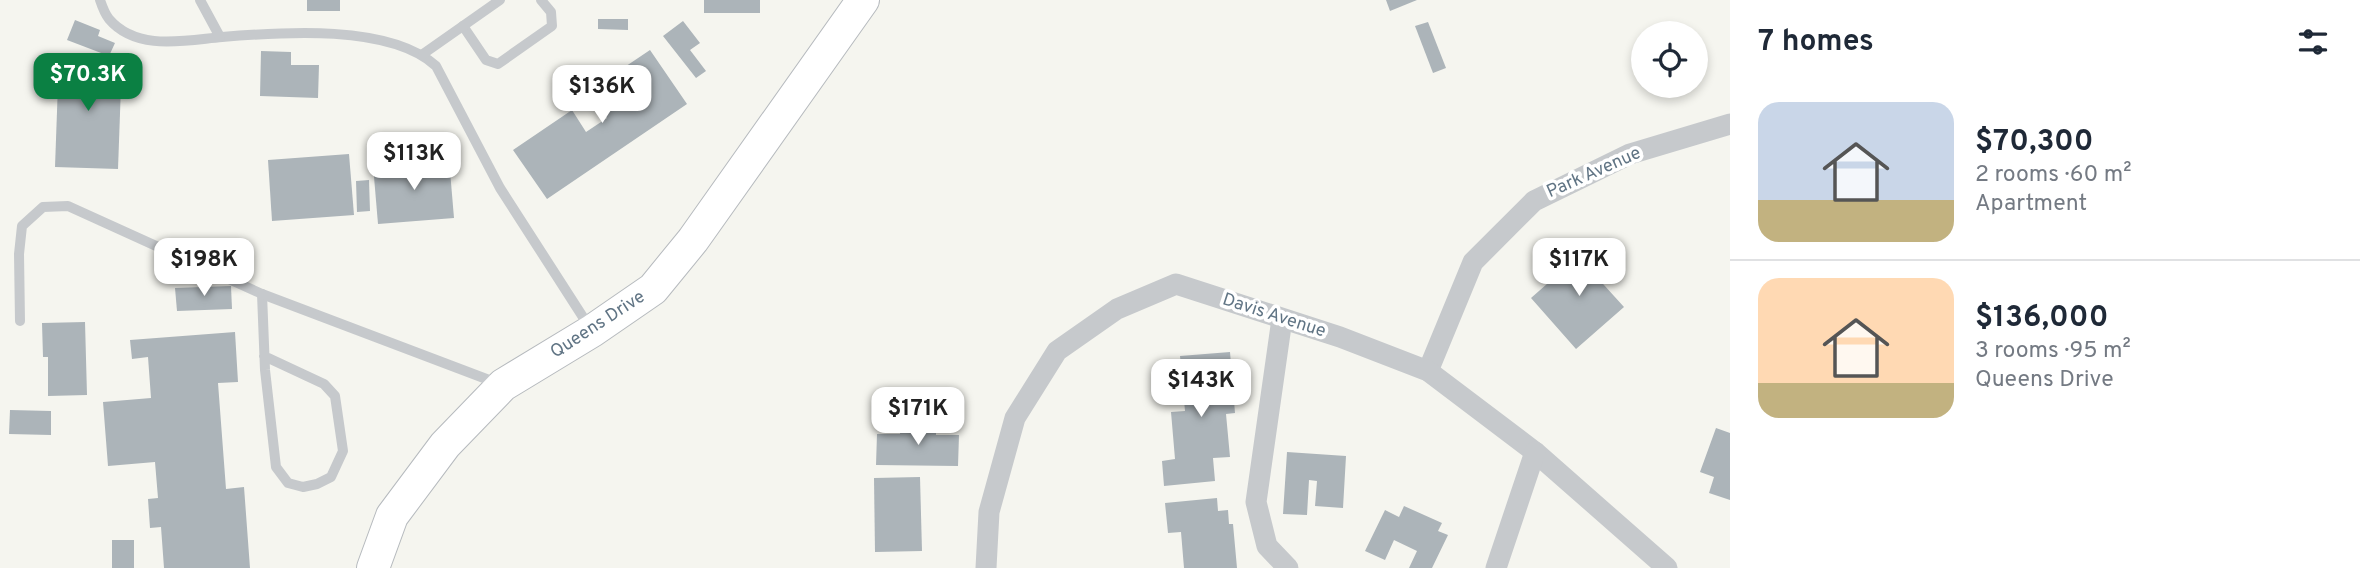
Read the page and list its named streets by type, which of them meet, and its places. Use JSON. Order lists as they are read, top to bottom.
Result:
{
  "streets": {
    "main road": ["Queens Drive"],
    "street": ["Park Avenue", "Davis Avenue"]
  },
  "crossings": [
    ["Park Avenue", "Davis Avenue"]
  ],
  "page": {
    "heading": "7 homes",
    "price": [
      "$70.3K",
      "$136K",
      "$113K",
      "$198K",
      "$117K",
      "$143K",
      "$171K"
    ],
    "list": [
      {
        "name": "$70,300",
        "note": "2 rooms · 60 m² · Apartment"
      },
      {
        "name": "$136,000",
        "note": "3 rooms · 95 m² · Queens Drive"
      }
    ]
  }
}
